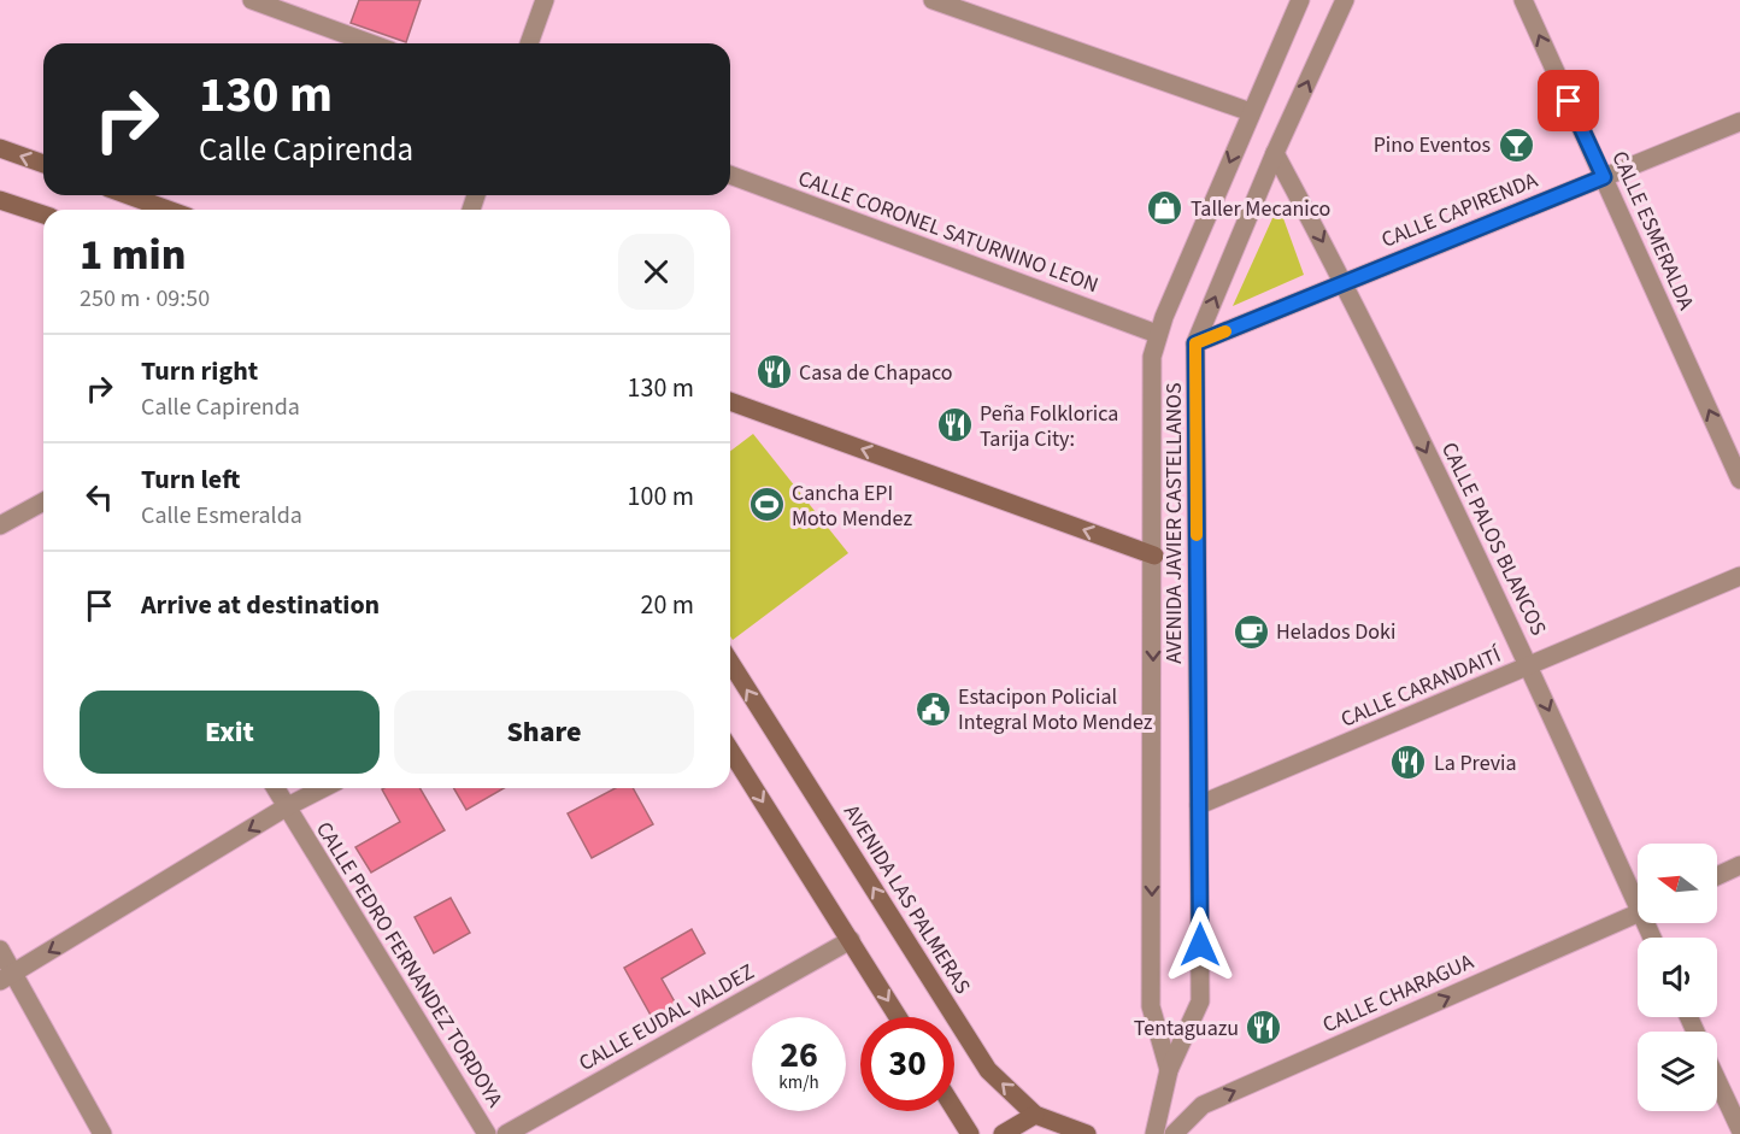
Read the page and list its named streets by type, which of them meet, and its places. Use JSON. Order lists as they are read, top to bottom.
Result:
{
  "streets": {
    "street": [
      "CALLE CAPIRENDA",
      "CALLE ESMERALDA",
      "CALLE CORONEL SATURNINO LEON",
      "AVENIDA JAVIER CASTELLANOS",
      "CALLE PALOS BLANCOS",
      "CALLE CARANDAITÍ",
      "AVENIDA LAS PALMERAS",
      "CALLE PEDRO FERNANDEZ TORDOYA",
      "CALLE CHARAGUA",
      "CALLE EUDAL VALDEZ"
    ]
  },
  "crossings": [
    ["CALLE CAPIRENDA", "CALLE ESMERALDA"],
    ["CALLE CAPIRENDA", "AVENIDA JAVIER CASTELLANOS"],
    ["CALLE CAPIRENDA", "CALLE PALOS BLANCOS"],
    ["CALLE CORONEL SATURNINO LEON", "AVENIDA JAVIER CASTELLANOS"],
    ["AVENIDA JAVIER CASTELLANOS", "CALLE PALOS BLANCOS"],
    ["AVENIDA JAVIER CASTELLANOS", "CALLE CARANDAITÍ"],
    ["CALLE PALOS BLANCOS", "CALLE CARANDAITÍ"]
  ],
  "one_way": ["CALLE ESMERALDA", "CALLE PALOS BLANCOS", "CALLE CHARAGUA"],
  "places": {
    "bar": ["Pino Eventos"],
    "shop": ["Taller Mecanico"],
    "restaurant": [
      "Casa de Chapaco",
      "Peña Folklorica Tarija City:",
      "La Previa",
      "Tentaguazu"
    ],
    "sports": ["Cancha EPI Moto Mendez"],
    "cafe": ["Helados Doki"],
    "public building": ["Estacipon Policial Integral Moto Mendez"]
  },
  "north": "left",
  "page": {
    "turn": ["130 m", "Calle Capirenda"],
    "heading": ["1 min", "250 m · 09:50"],
    "list": [
      {
        "name": "Turn right",
        "note": "Calle Capirenda",
        "value": "130 m"
      },
      {
        "name": "Turn left",
        "note": "Calle Esmeralda",
        "value": "100 m"
      },
      {
        "name": "Arrive at destination",
        "value": "20 m"
      }
    ],
    "buttons": ["Exit", "Share"],
    "speed": "26 km/h",
    "limit": "30"
  }
}
